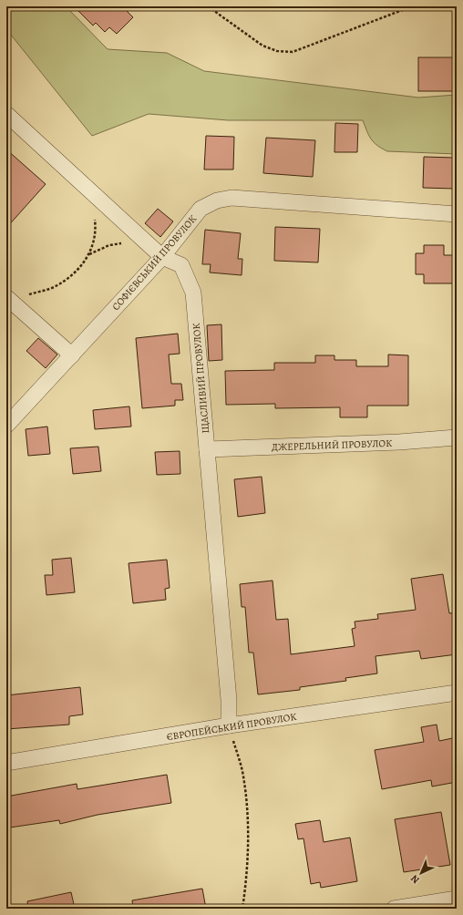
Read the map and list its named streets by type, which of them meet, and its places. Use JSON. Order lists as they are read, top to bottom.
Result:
{
  "streets": {
    "street": [
      "СОФІЄВСЬКИЙ ПРОВУЛОК",
      "ЩАСЛИВИЙ ПРОВУЛОК",
      "ДЖЕРЕЛЬНИЙ ПРОВУЛОК",
      "ЄВРОПЕЙСЬКИЙ ПРОВУЛОК"
    ]
  },
  "crossings": [
    ["СОФІЄВСЬКИЙ ПРОВУЛОК", "ЩАСЛИВИЙ ПРОВУЛОК"],
    ["ЩАСЛИВИЙ ПРОВУЛОК", "ДЖЕРЕЛЬНИЙ ПРОВУЛОК"],
    ["ЩАСЛИВИЙ ПРОВУЛОК", "ЄВРОПЕЙСЬКИЙ ПРОВУЛОК"]
  ],
  "north": "bottom left"
}
